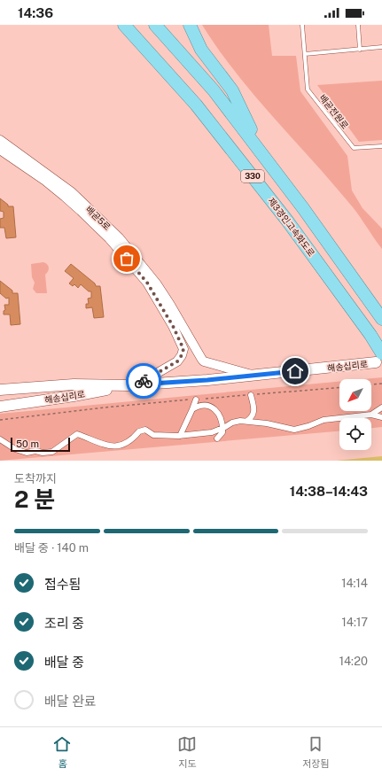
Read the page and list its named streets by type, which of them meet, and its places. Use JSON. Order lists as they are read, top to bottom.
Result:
{
  "streets": {
    "highway": ["330", "제3경인고속화도로"],
    "main road": ["해송십리로"],
    "street": ["배곧5로"],
    "lane": ["배곧전원로"]
  },
  "crossings": [
    ["배곧5로", "해송십리로"],
    ["제3경인고속화도로", "해송십리로"]
  ],
  "scale_bar": "50 m",
  "north": "bottom left",
  "page": {
    "status": "14:36",
    "scale": "50 m",
    "heading": ["2 분", "도착까지", "14:38–14:43"],
    "bar": "배달 중 · 140 m",
    "list": [
      ["접수됨", "14:14"],
      ["조리 중", "14:17"],
      ["배달 중", "14:20"],
      "배달 완료"
    ],
    "tabs": ["홈", "지도", "저장됨"]
  }
}
